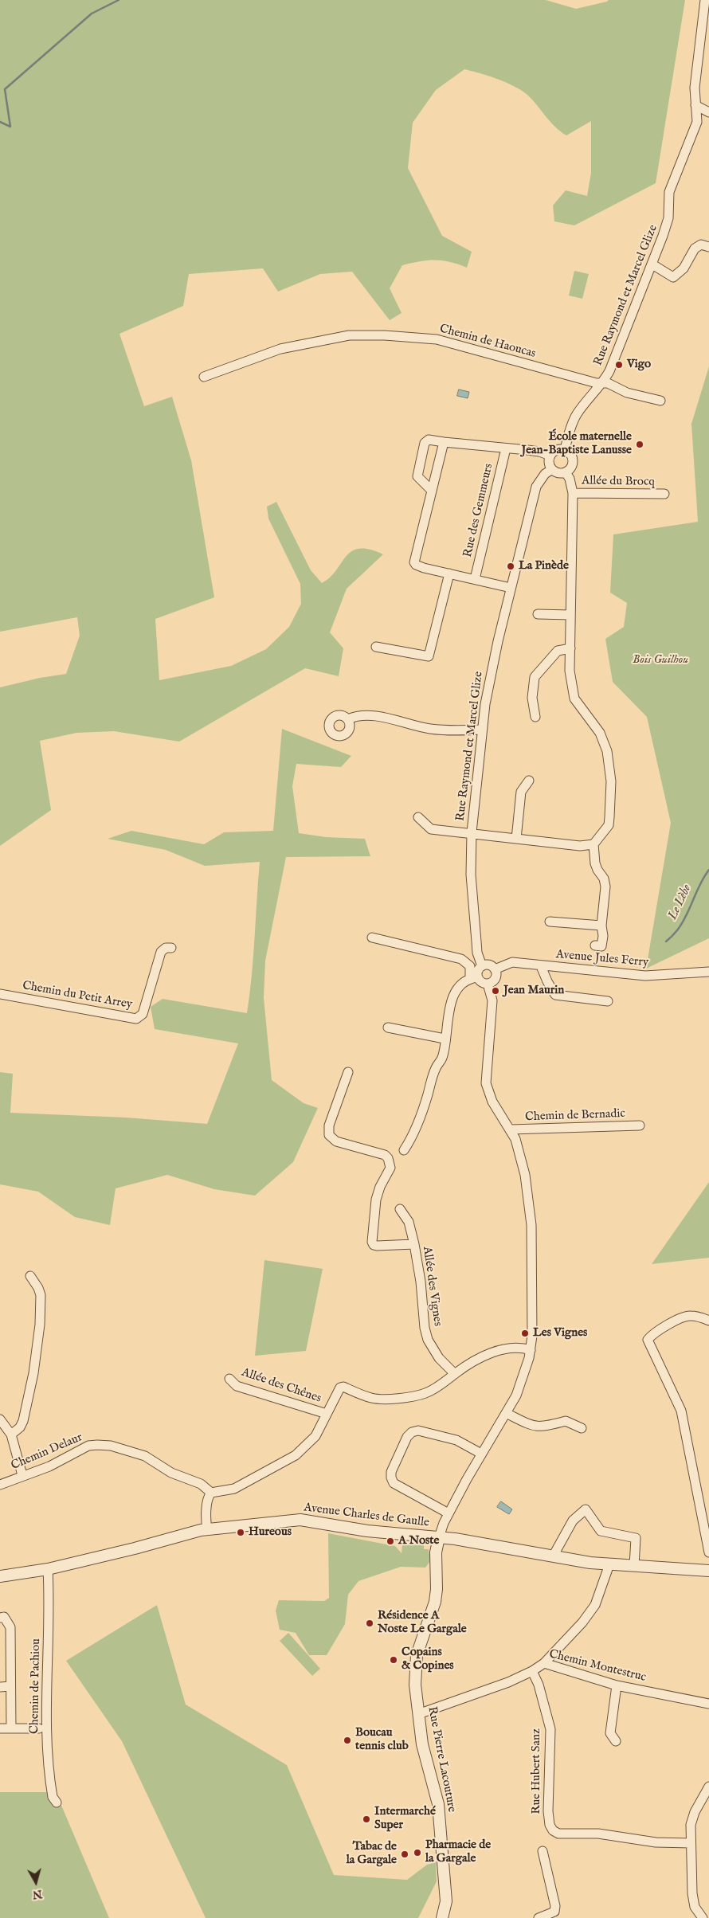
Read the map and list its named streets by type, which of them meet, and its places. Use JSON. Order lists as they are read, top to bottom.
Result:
{
  "streets": {
    "street": [
      "Rue Raymond et Marcel Glize",
      "Chemin de Haoucas",
      "Allée du Brocq",
      "Rue des Gemmeurs",
      "Avenue Jules Ferry",
      "Chemin du Petit Arrey",
      "Chemin de Bernadic",
      "Allée des Vignes",
      "Allée des Chênes",
      "Chemin Delaur",
      "Avenue Charles de Gaulle",
      "Chemin Montestruc",
      "Chemin de Pachiou",
      "Rue Pierre Lacouture",
      "Rue Hubert Sanz"
    ]
  },
  "crossings": [
    ["Rue Raymond et Marcel Glize", "Chemin de Haoucas"],
    ["Rue Raymond et Marcel Glize", "Avenue Jules Ferry"],
    ["Avenue Charles de Gaulle", "Chemin de Pachiou"],
    ["Avenue Charles de Gaulle", "Rue Pierre Lacouture"],
    ["Chemin Montestruc", "Rue Pierre Lacouture"],
    ["Chemin Montestruc", "Rue Hubert Sanz"]
  ],
  "water": ["Le Lèbe"],
  "parks": ["Bois Guilhou"],
  "places": [
    "Vigo",
    "École maternelle Jean-Baptiste Lanusse",
    "La Pinède",
    "Jean Maurin",
    "Les Vignes",
    "Hureous",
    "A Noste",
    "Résidence A Noste Le Gargale",
    "Copains & Copines",
    "Boucau tennis club",
    "Intermarché Super",
    "Pharmacie de la Gargale",
    "Tabac de la Gargale"
  ],
  "north": "bottom"
}
